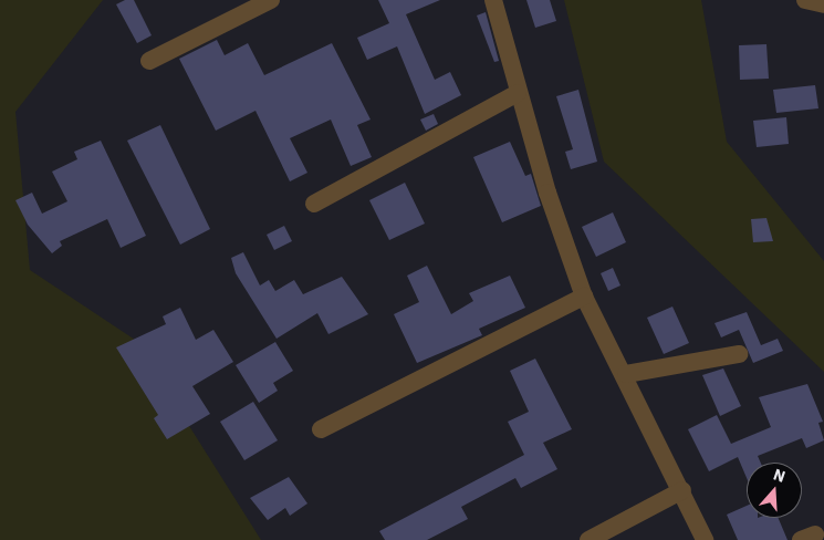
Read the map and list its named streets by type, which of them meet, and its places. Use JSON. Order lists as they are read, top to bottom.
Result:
{
  "north": "top"
}
